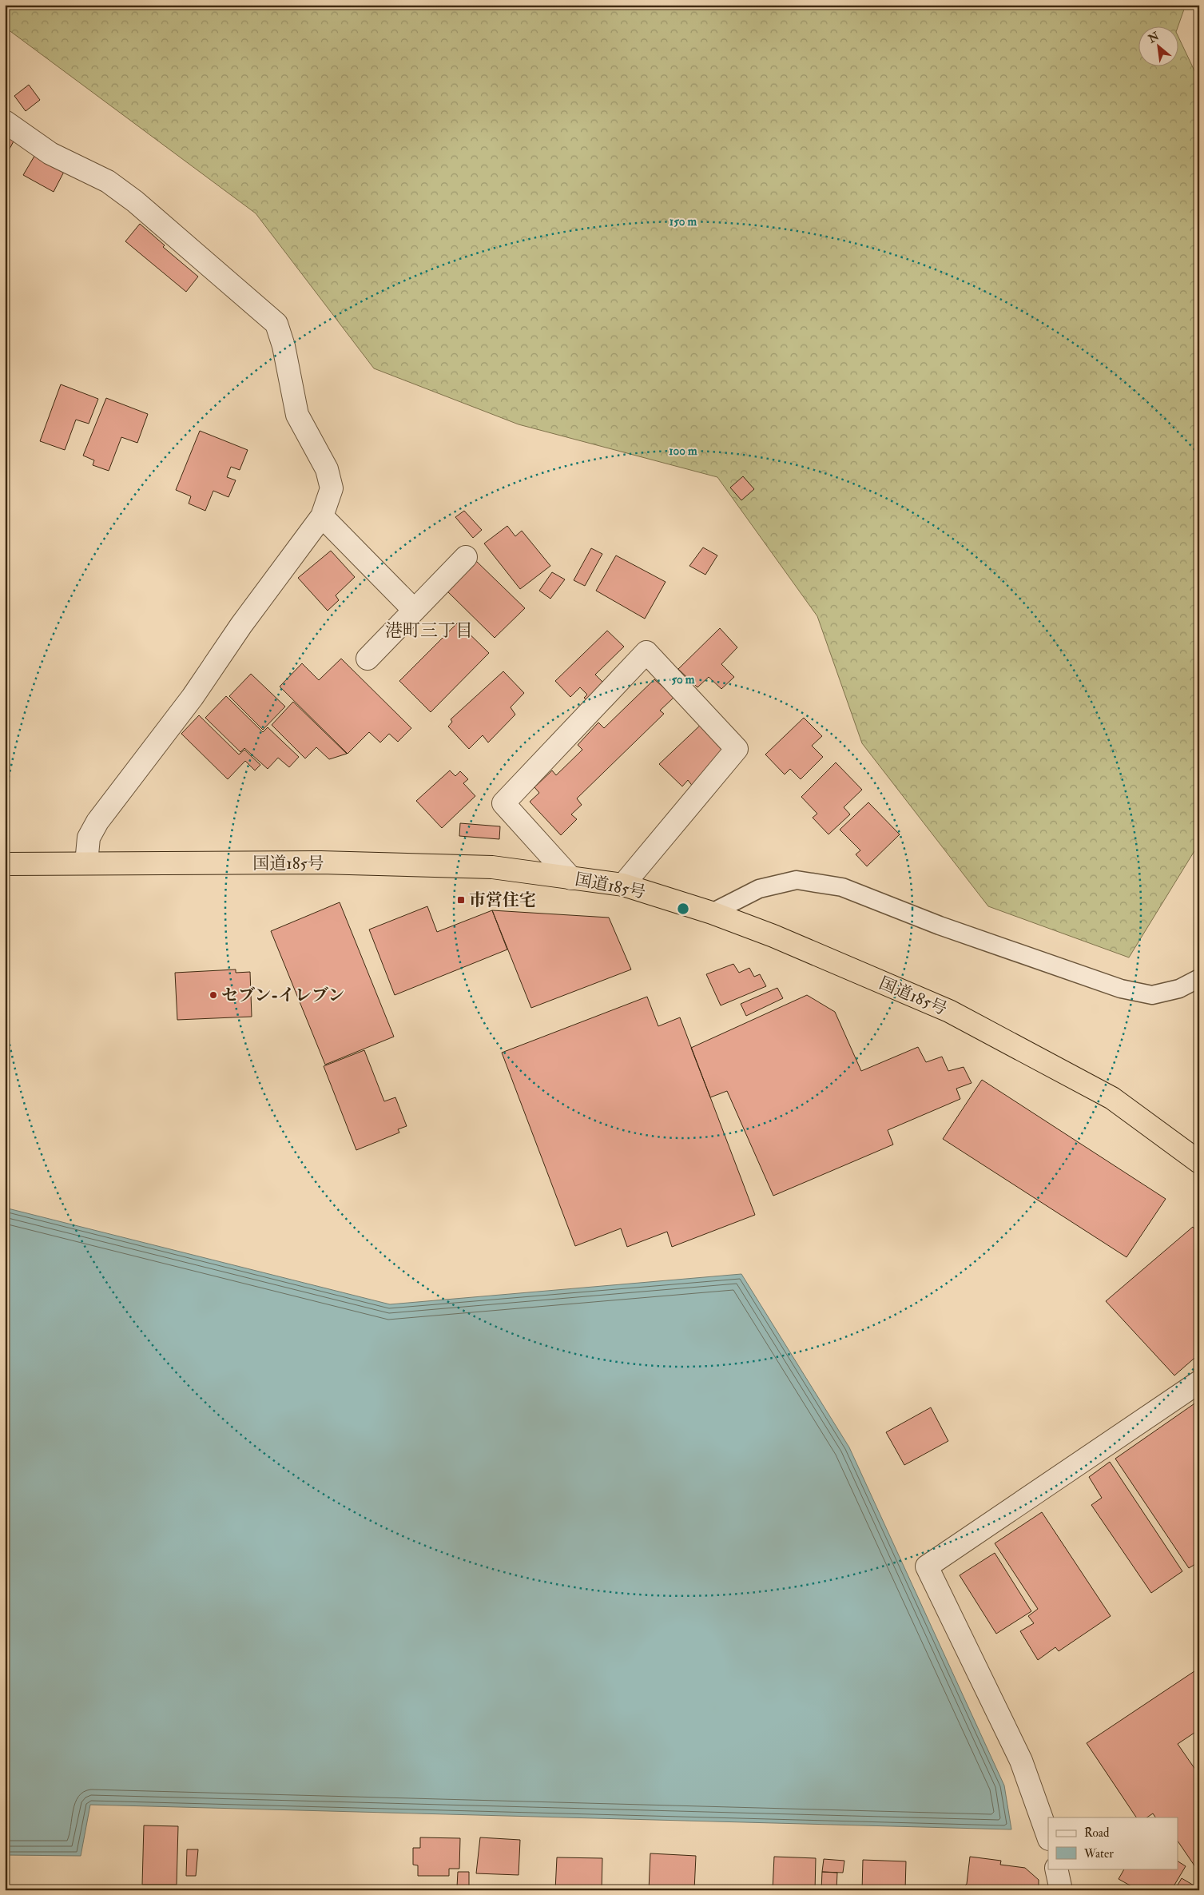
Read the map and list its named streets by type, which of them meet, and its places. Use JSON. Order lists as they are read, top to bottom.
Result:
{
  "streets": {
    "highway": ["国道185号"]
  },
  "districts": ["港町三丁目"],
  "places": {
    "transit": ["市営住宅"],
    "other": ["セブン-イレブン"]
  },
  "legend": ["Road", "Water"],
  "north": "top left",
  "rings": ["150 m", "100 m", "50 m"]
}
